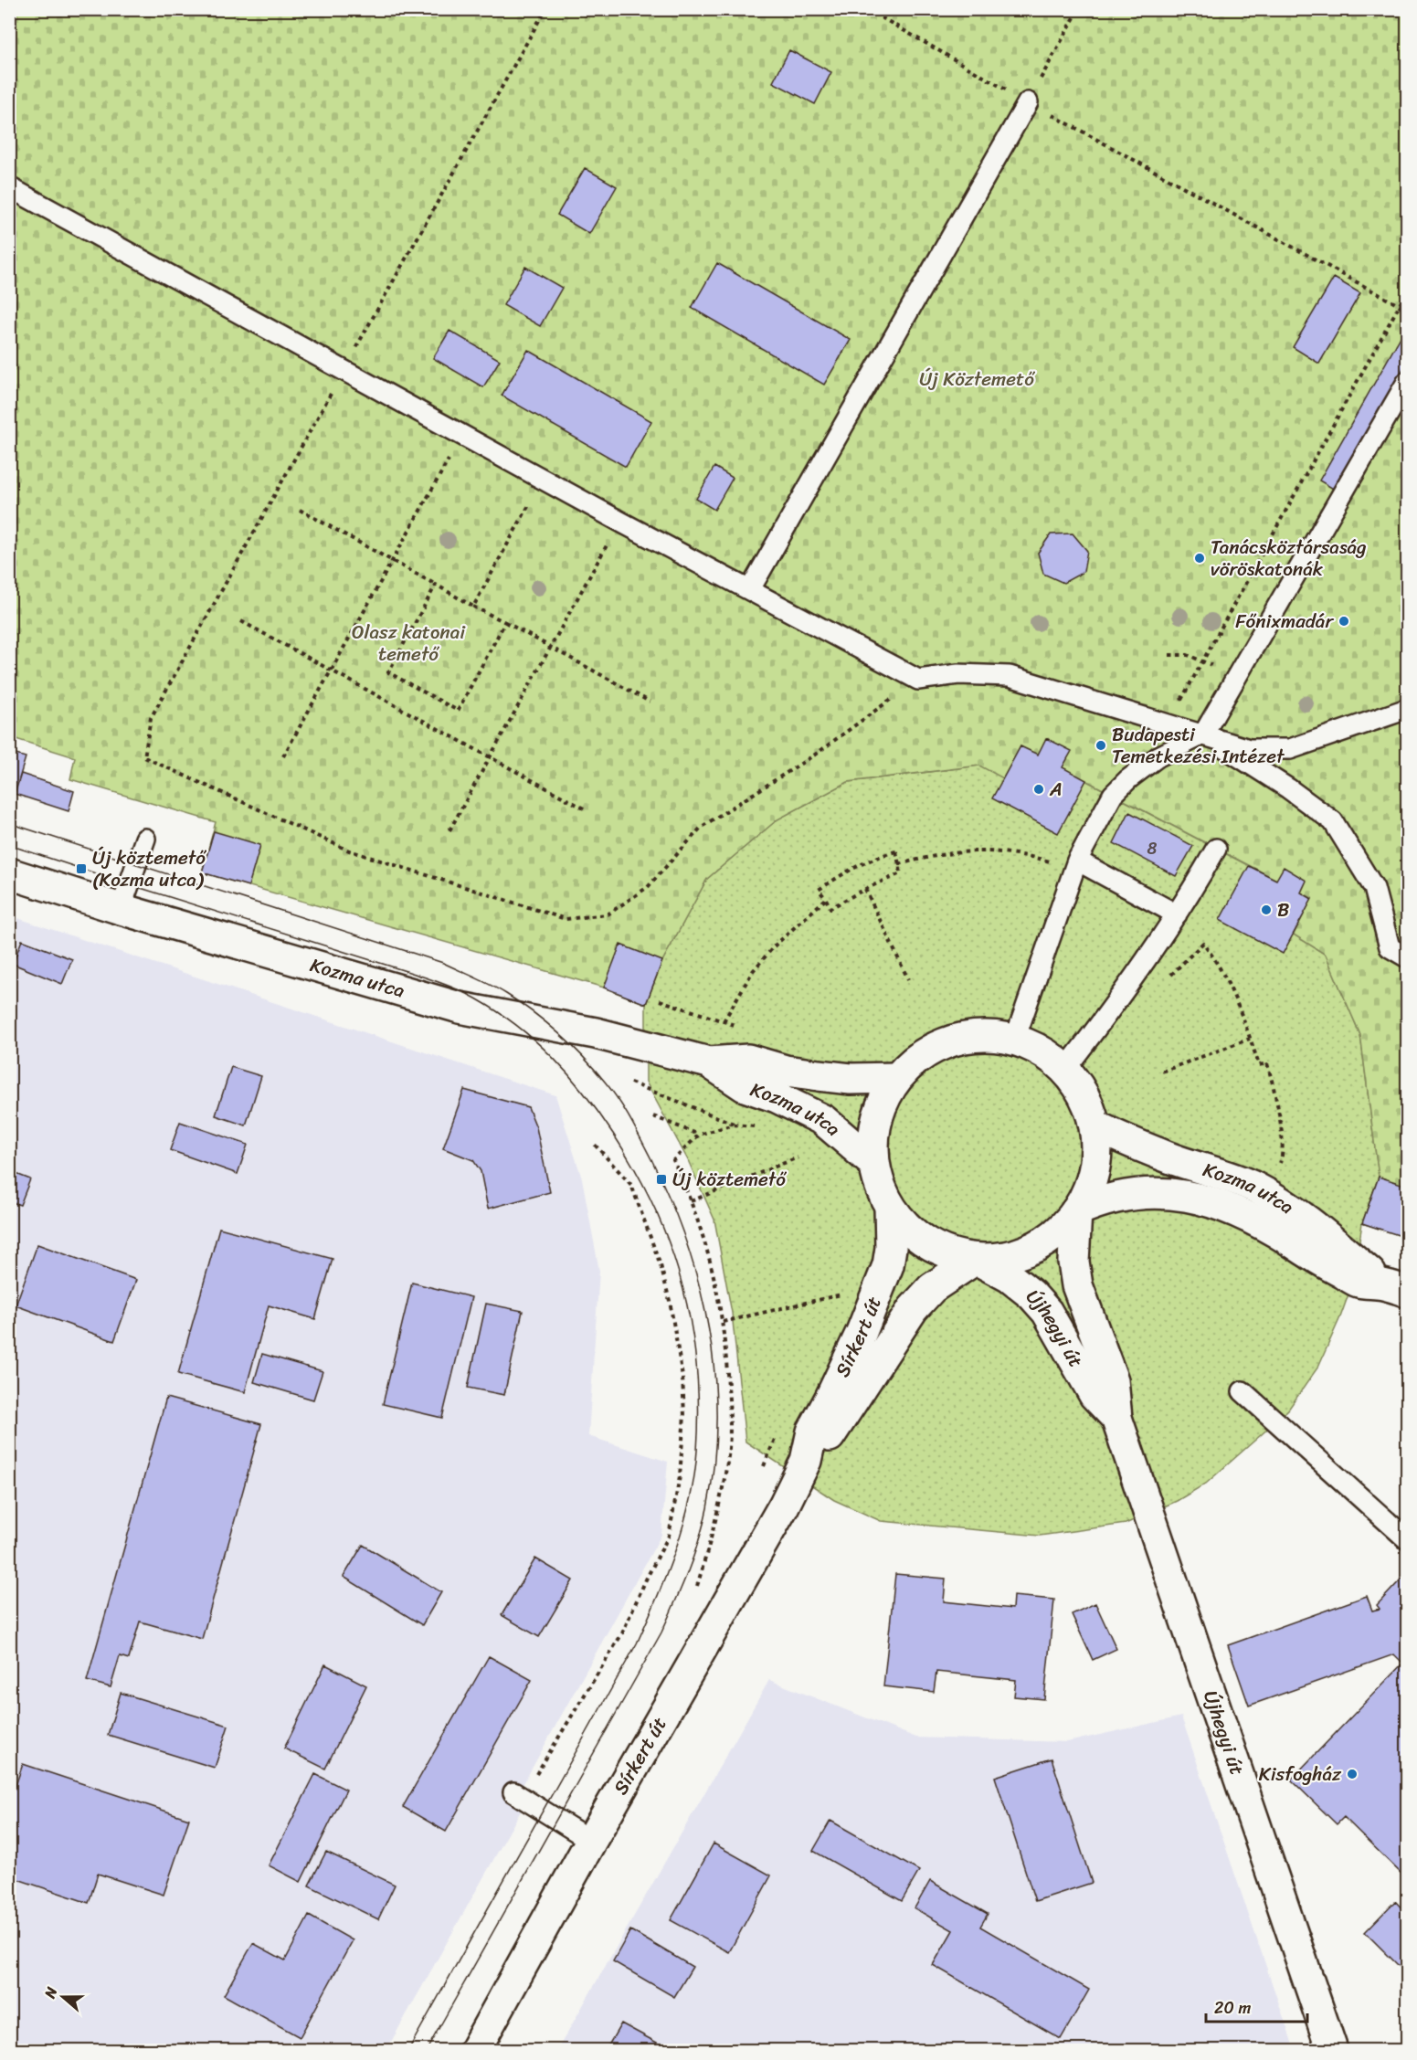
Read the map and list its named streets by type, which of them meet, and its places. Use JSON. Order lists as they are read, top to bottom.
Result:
{
  "streets": {
    "street": ["Kozma utca", "Újhegyi út", "Sírkert út"]
  },
  "crossings": [
    ["Kozma utca", "Újhegyi út"],
    ["Kozma utca", "Sírkert út"],
    ["Újhegyi út", "Sírkert út"]
  ],
  "parks": ["Új Köztemető", "Olasz katonai temető"],
  "places": {
    "other": [
      "Tanácsköztársaság vöröskatonák",
      "Főnixmadár",
      "Budapesti Temetkezési Intézet",
      "A",
      "B",
      "Kisfogház"
    ],
    "transit": ["Új köztemető (Kozma utca)", "Új köztemető"]
  },
  "house_numbers": ["8"],
  "scale_bar": "20 m",
  "north": "left"
}
